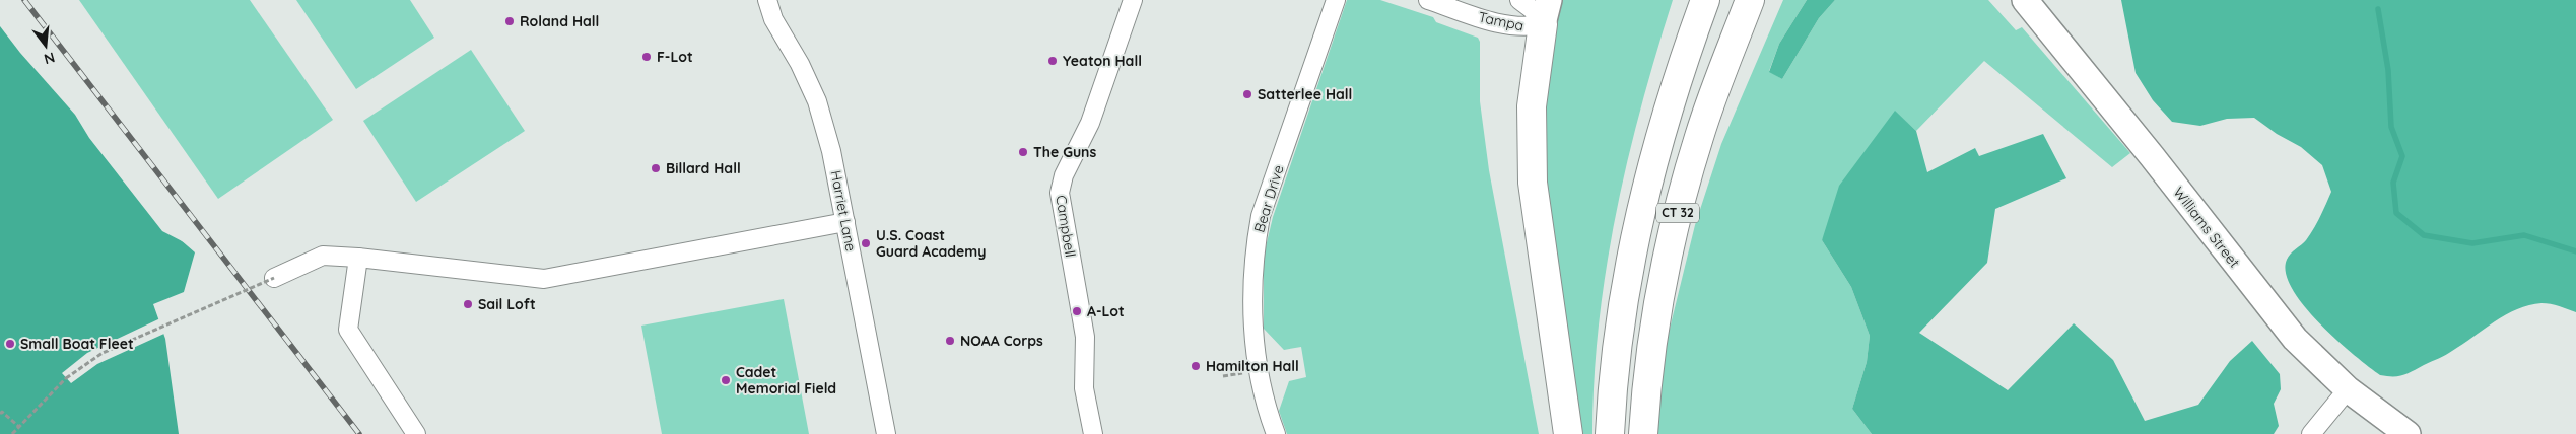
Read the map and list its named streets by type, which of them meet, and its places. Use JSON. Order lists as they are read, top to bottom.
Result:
{
  "streets": {
    "highway": ["CT 32"],
    "street": [
      "Tampa",
      "Bear Drive",
      "Harriet Lane",
      "Campbell",
      "Williams Street"
    ]
  },
  "places": [
    "Roland Hall",
    "F-Lot",
    "Yeaton Hall",
    "Satterlee Hall",
    "The Guns",
    "Billard Hall",
    "U.S. Coast Guard Academy",
    "Sail Loft",
    "A-Lot",
    "NOAA Corps",
    "Small Boat Fleet",
    "Hamilton Hall",
    "Cadet Memorial Field"
  ],
  "north": "bottom"
}
